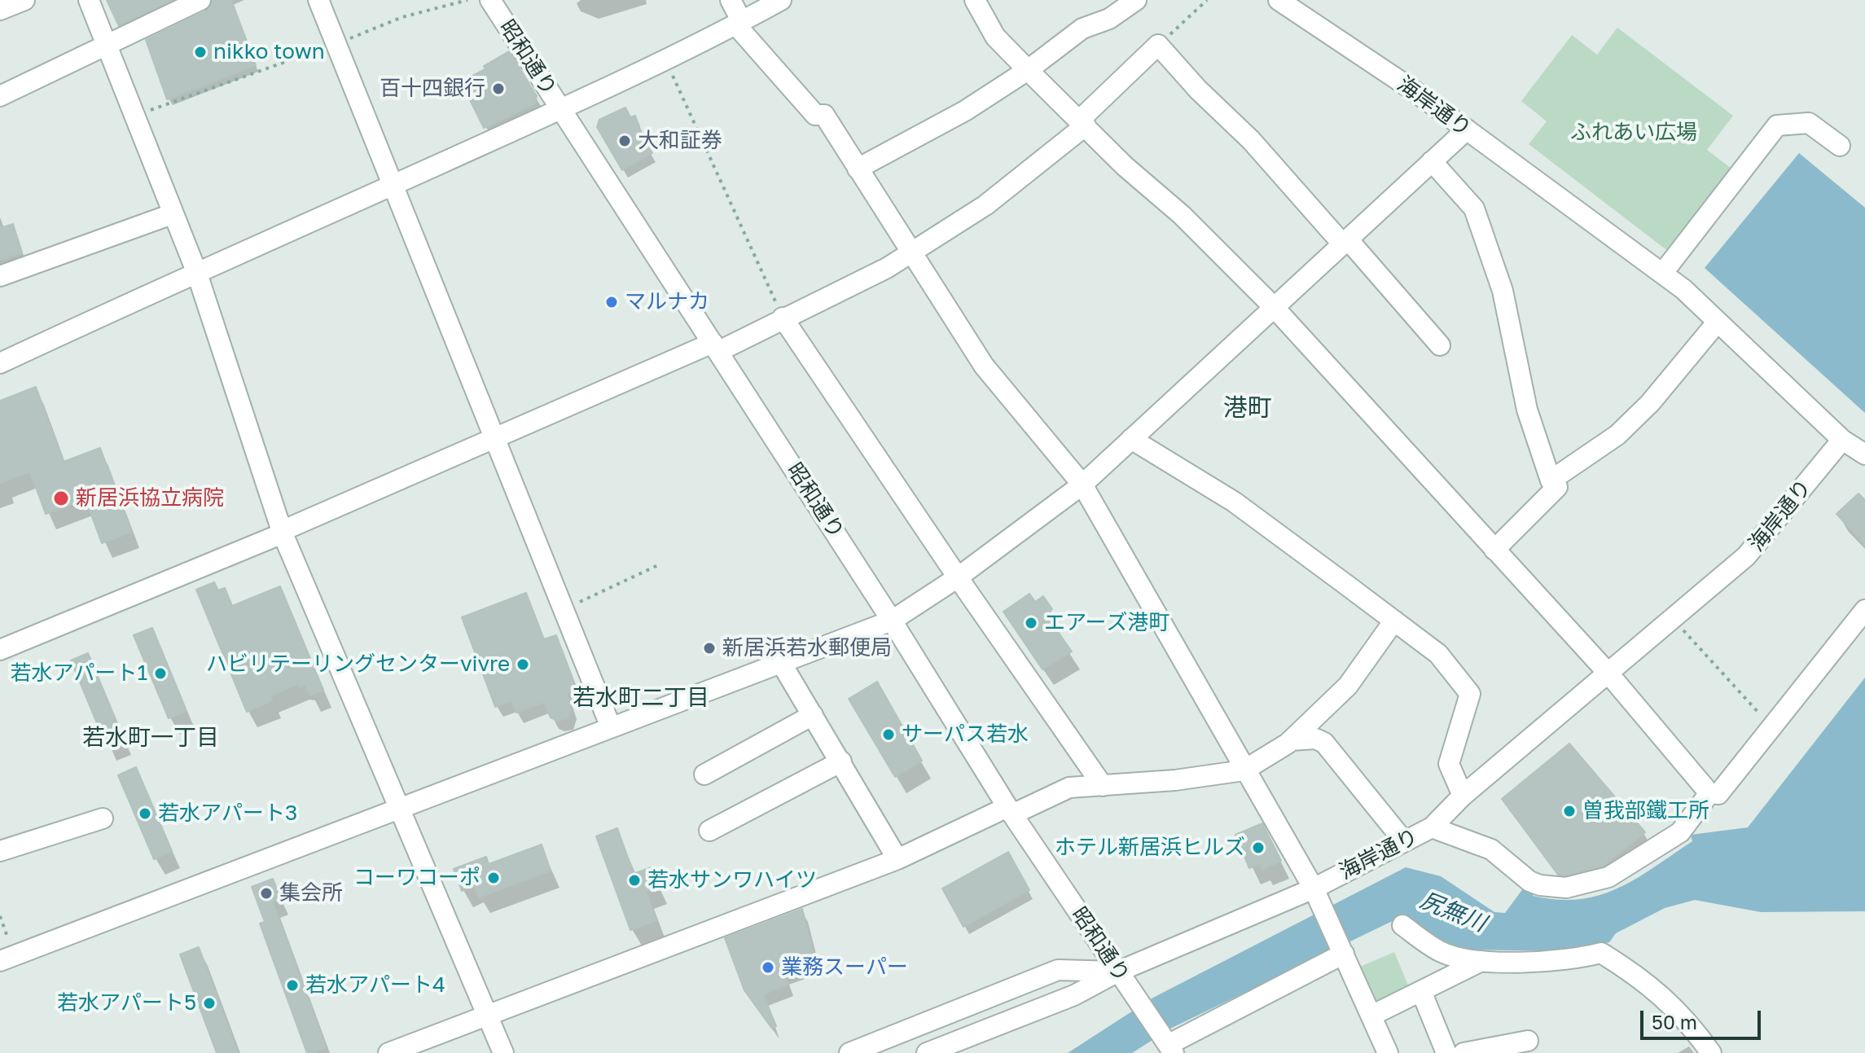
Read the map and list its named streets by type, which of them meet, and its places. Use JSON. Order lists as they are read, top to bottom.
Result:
{
  "streets": {
    "street": ["昭和通り", "海岸通り"]
  },
  "crossings": [
    ["昭和通り", "海岸通り"]
  ],
  "districts": ["港町", "若水町二丁目", "若水町一丁目"],
  "water": ["尻無川"],
  "parks": ["ふれあい広場"],
  "places": [
    "nikko town",
    "百十四銀行",
    "大和証券",
    "マルナカ",
    "新居浜協立病院",
    "エアーズ港町",
    "新居浜若水郵便局",
    "ハビリテーリングセンターvivre",
    "若水アパート1",
    "サーパス若水",
    "曽我部鐵工所",
    "若水アパート3",
    "ホテル新居浜ヒルズ",
    "コーワコーポ",
    "若水サンワハイツ",
    "集会所",
    "業務スーパー",
    "若水アパート4",
    "若水アパート5"
  ],
  "scale_bar": "50 m"
}
